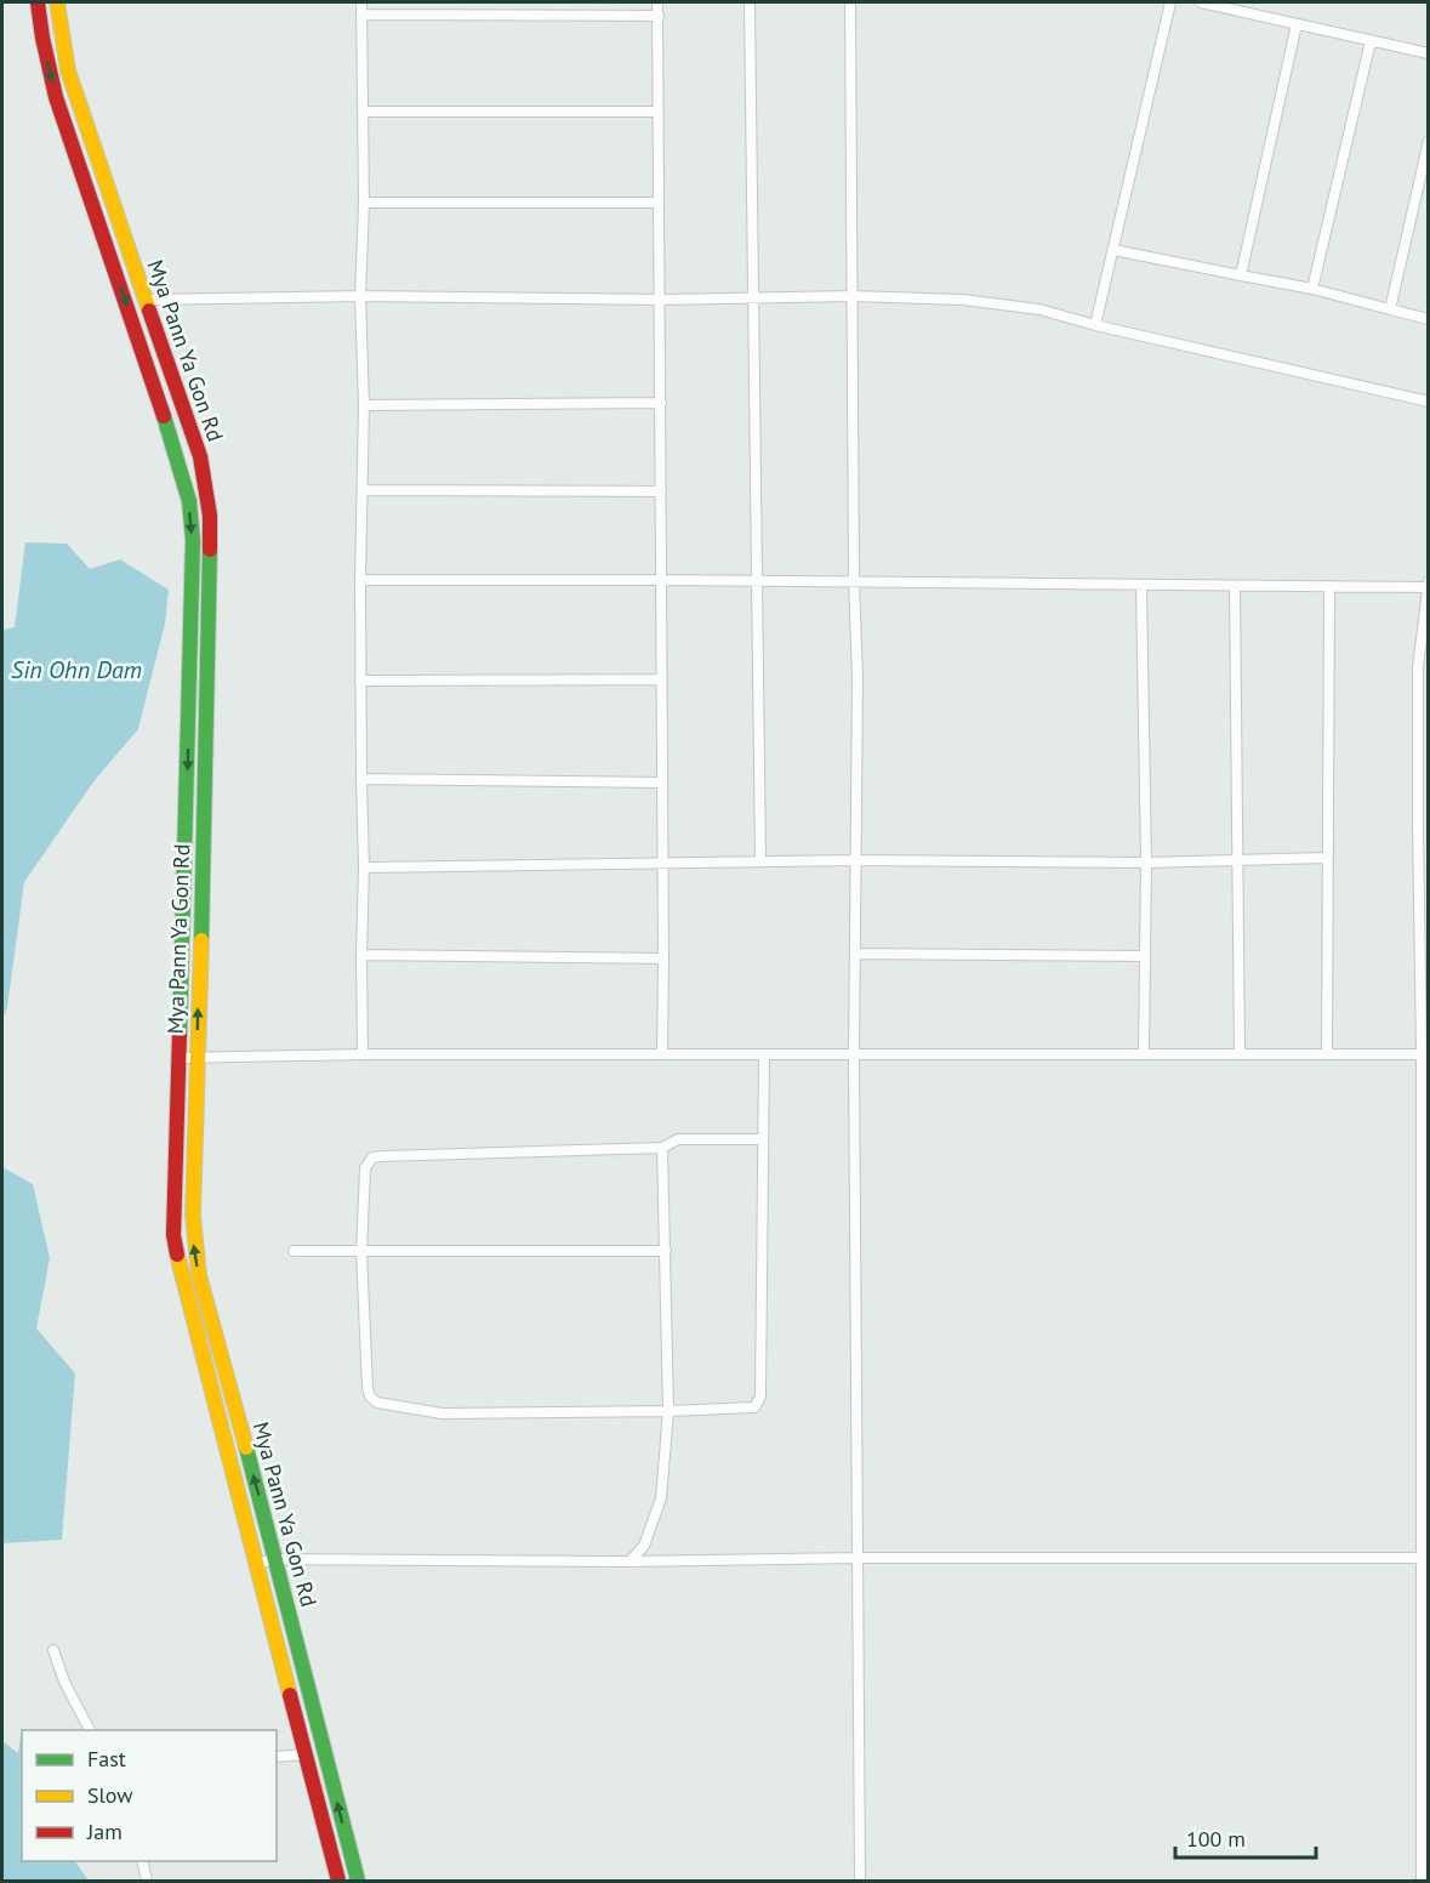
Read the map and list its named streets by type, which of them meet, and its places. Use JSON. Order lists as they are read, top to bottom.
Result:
{
  "streets": {
    "main road": ["Mya Pann Ya Gon Rd"]
  },
  "water": ["Sin Ohn Dam"],
  "legend": ["Fast", "Slow", "Jam"],
  "scale_bar": "100 m"
}
